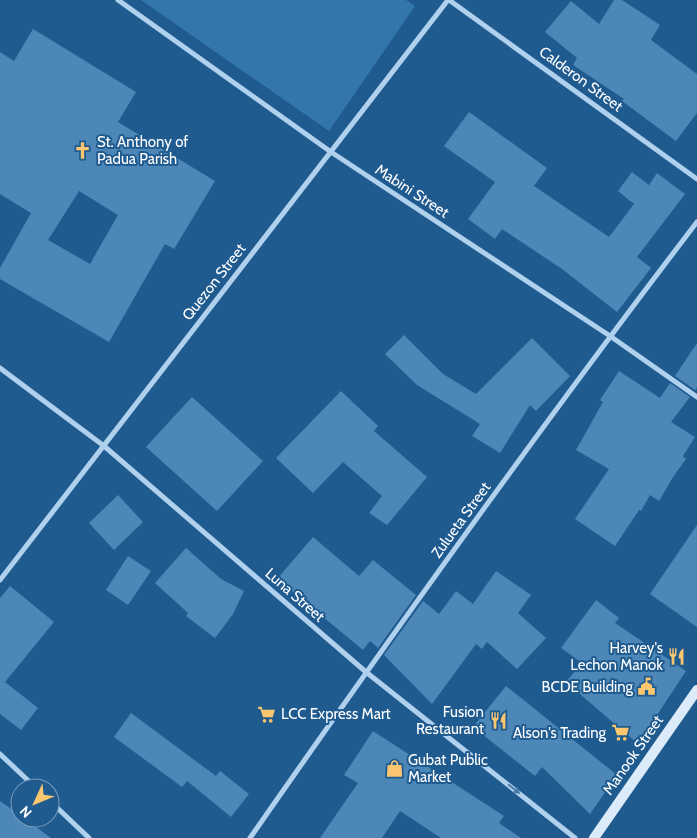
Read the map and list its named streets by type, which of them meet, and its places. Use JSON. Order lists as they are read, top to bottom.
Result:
{
  "streets": {
    "main road": ["Manook Street"],
    "street": [
      "Calderon Street",
      "Mabini Street",
      "Quezon Street",
      "Zulueta Street",
      "Luna Street"
    ]
  },
  "crossings": [
    ["Calderon Street", "Quezon Street"],
    ["Mabini Street", "Quezon Street"],
    ["Mabini Street", "Zulueta Street"],
    ["Quezon Street", "Luna Street"],
    ["Zulueta Street", "Luna Street"]
  ],
  "one_way": ["Luna Street"],
  "places": {
    "church": ["St. Anthony of Padua Parish"],
    "restaurant": ["Harvey's Lechon Manok", "Fusion Restaurant"],
    "public building": ["BCDE Building"],
    "supermarket": ["LCC Express Mart", "Alson's Trading"],
    "shop": ["Gubat Public Market"]
  },
  "north": "bottom left"
}
